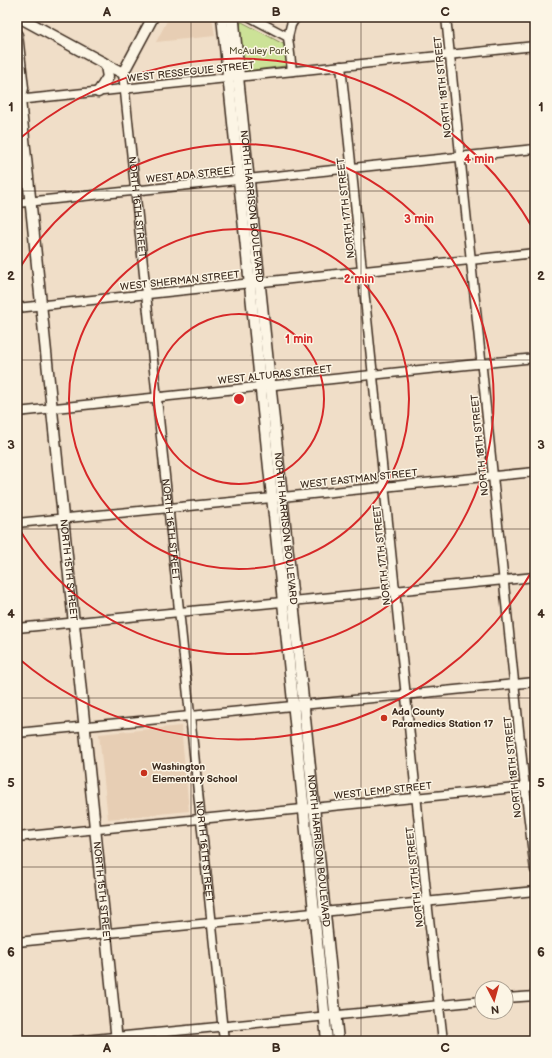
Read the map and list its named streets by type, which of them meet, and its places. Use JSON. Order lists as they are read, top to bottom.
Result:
{
  "streets": {
    "main road": ["NORTH HARRISON BOULEVARD"],
    "street": [
      "WEST RESSEGUIE STREET",
      "NORTH 18TH STREET",
      "WEST ADA STREET",
      "NORTH 16TH STREET",
      "NORTH 17TH STREET",
      "WEST SHERMAN STREET",
      "WEST ALTURAS STREET",
      "WEST EASTMAN STREET",
      "NORTH 15TH STREET",
      "WEST LEMP STREET"
    ]
  },
  "crossings": [
    ["WEST RESSEGUIE STREET", "NORTH 18TH STREET"],
    ["WEST RESSEGUIE STREET", "NORTH 16TH STREET"],
    ["WEST RESSEGUIE STREET", "NORTH HARRISON BOULEVARD"],
    ["WEST RESSEGUIE STREET", "NORTH 17TH STREET"],
    ["WEST RESSEGUIE STREET", "NORTH 15TH STREET"],
    ["NORTH 18TH STREET", "WEST ADA STREET"],
    ["NORTH 18TH STREET", "WEST SHERMAN STREET"],
    ["NORTH 18TH STREET", "WEST ALTURAS STREET"],
    ["NORTH 18TH STREET", "WEST EASTMAN STREET"],
    ["NORTH 18TH STREET", "WEST LEMP STREET"],
    ["WEST ADA STREET", "NORTH 16TH STREET"],
    ["WEST ADA STREET", "NORTH HARRISON BOULEVARD"],
    ["WEST ADA STREET", "NORTH 17TH STREET"],
    ["WEST ADA STREET", "NORTH 15TH STREET"],
    ["NORTH 16TH STREET", "WEST SHERMAN STREET"],
    ["NORTH 16TH STREET", "WEST ALTURAS STREET"],
    ["NORTH 16TH STREET", "WEST EASTMAN STREET"],
    ["NORTH 16TH STREET", "WEST LEMP STREET"],
    ["NORTH HARRISON BOULEVARD", "WEST SHERMAN STREET"],
    ["NORTH HARRISON BOULEVARD", "WEST ALTURAS STREET"],
    ["NORTH HARRISON BOULEVARD", "WEST EASTMAN STREET"],
    ["NORTH HARRISON BOULEVARD", "WEST LEMP STREET"],
    ["NORTH 17TH STREET", "WEST SHERMAN STREET"],
    ["NORTH 17TH STREET", "WEST ALTURAS STREET"],
    ["NORTH 17TH STREET", "WEST EASTMAN STREET"],
    ["NORTH 17TH STREET", "WEST LEMP STREET"],
    ["WEST SHERMAN STREET", "NORTH 15TH STREET"],
    ["WEST ALTURAS STREET", "NORTH 15TH STREET"],
    ["WEST EASTMAN STREET", "NORTH 15TH STREET"],
    ["NORTH 15TH STREET", "WEST LEMP STREET"]
  ],
  "parks": ["McAuley Park"],
  "places": ["Ada County Paramedics Station 17", "Washington Elementary School"],
  "north": "bottom",
  "grid": {
    "columns": ["A", "B", "C"],
    "rows": [
      "1",
      "2",
      "3",
      "4",
      "5",
      "6"
    ]
  },
  "rings": [
    "4 min",
    "3 min",
    "2 min",
    "1 min"
  ]
}
